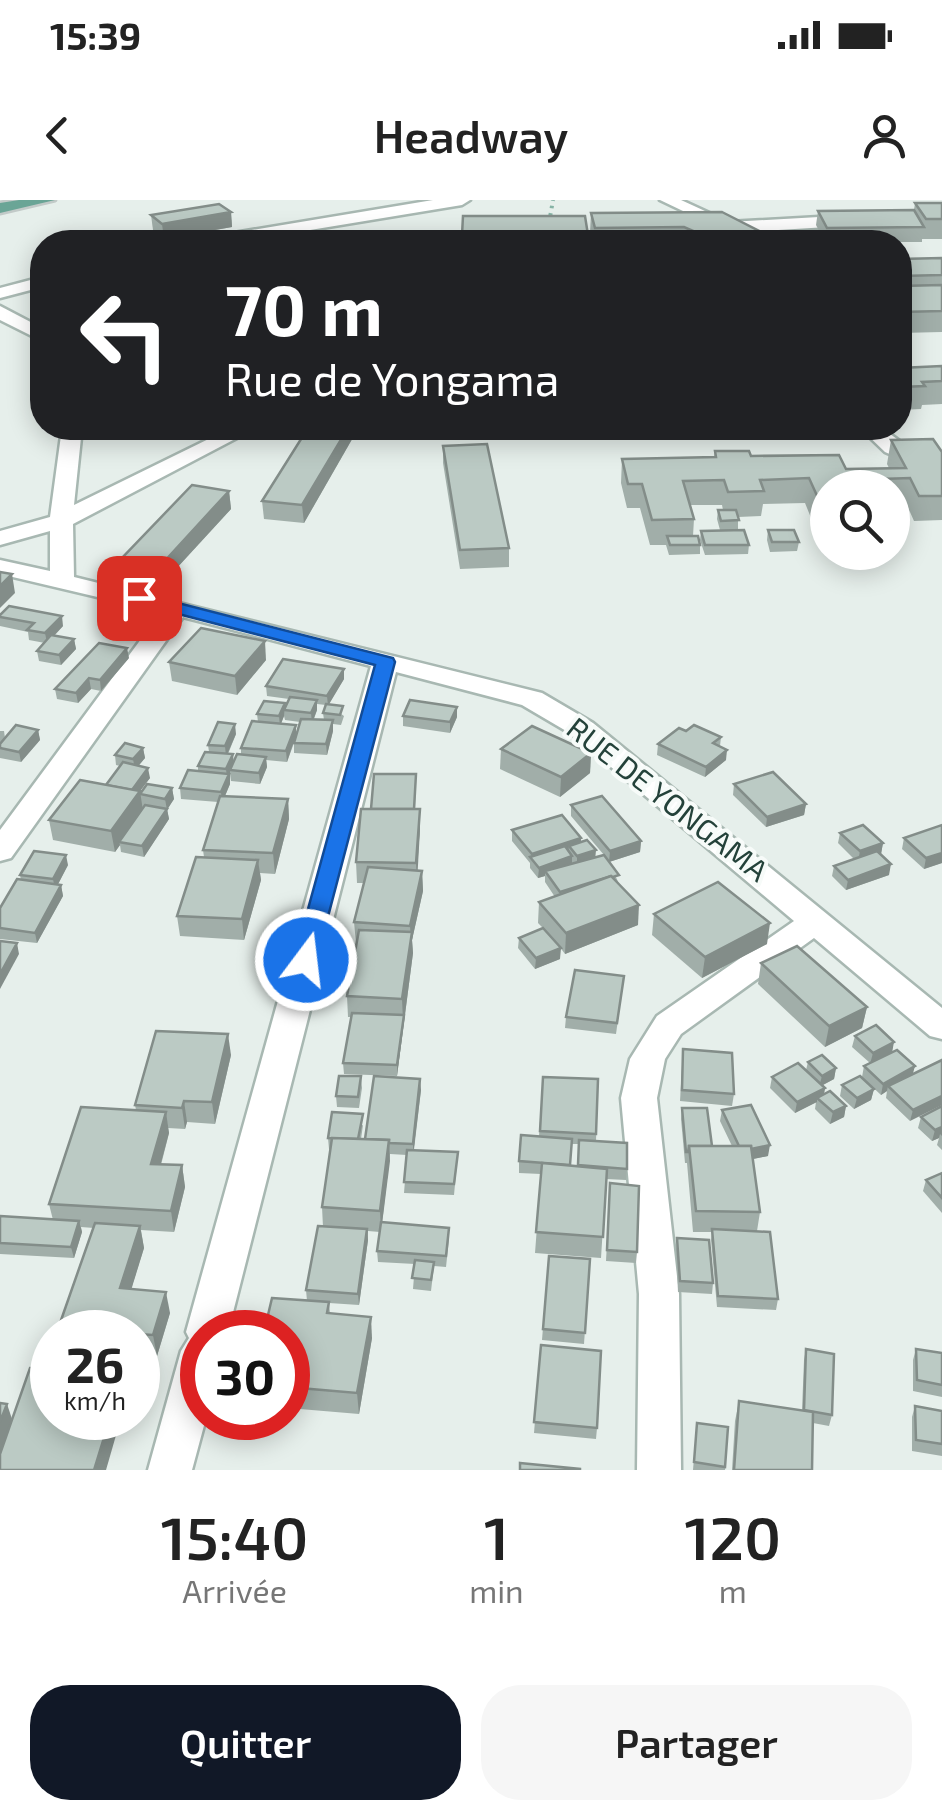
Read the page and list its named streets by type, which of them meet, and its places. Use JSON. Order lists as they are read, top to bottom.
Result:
{
  "streets": {
    "street": ["RUE DE YONGAMA"]
  },
  "page": {
    "status": "15:39",
    "header": "Headway",
    "turn": ["70 m", "Rue de Yongama"],
    "speed": "26 km/h",
    "limit": "30",
    "eta": [
      "15:40",
      "Arrivée",
      "1",
      "min",
      "120",
      "m"
    ],
    "buttons": ["Quitter", "Partager"]
  }
}
